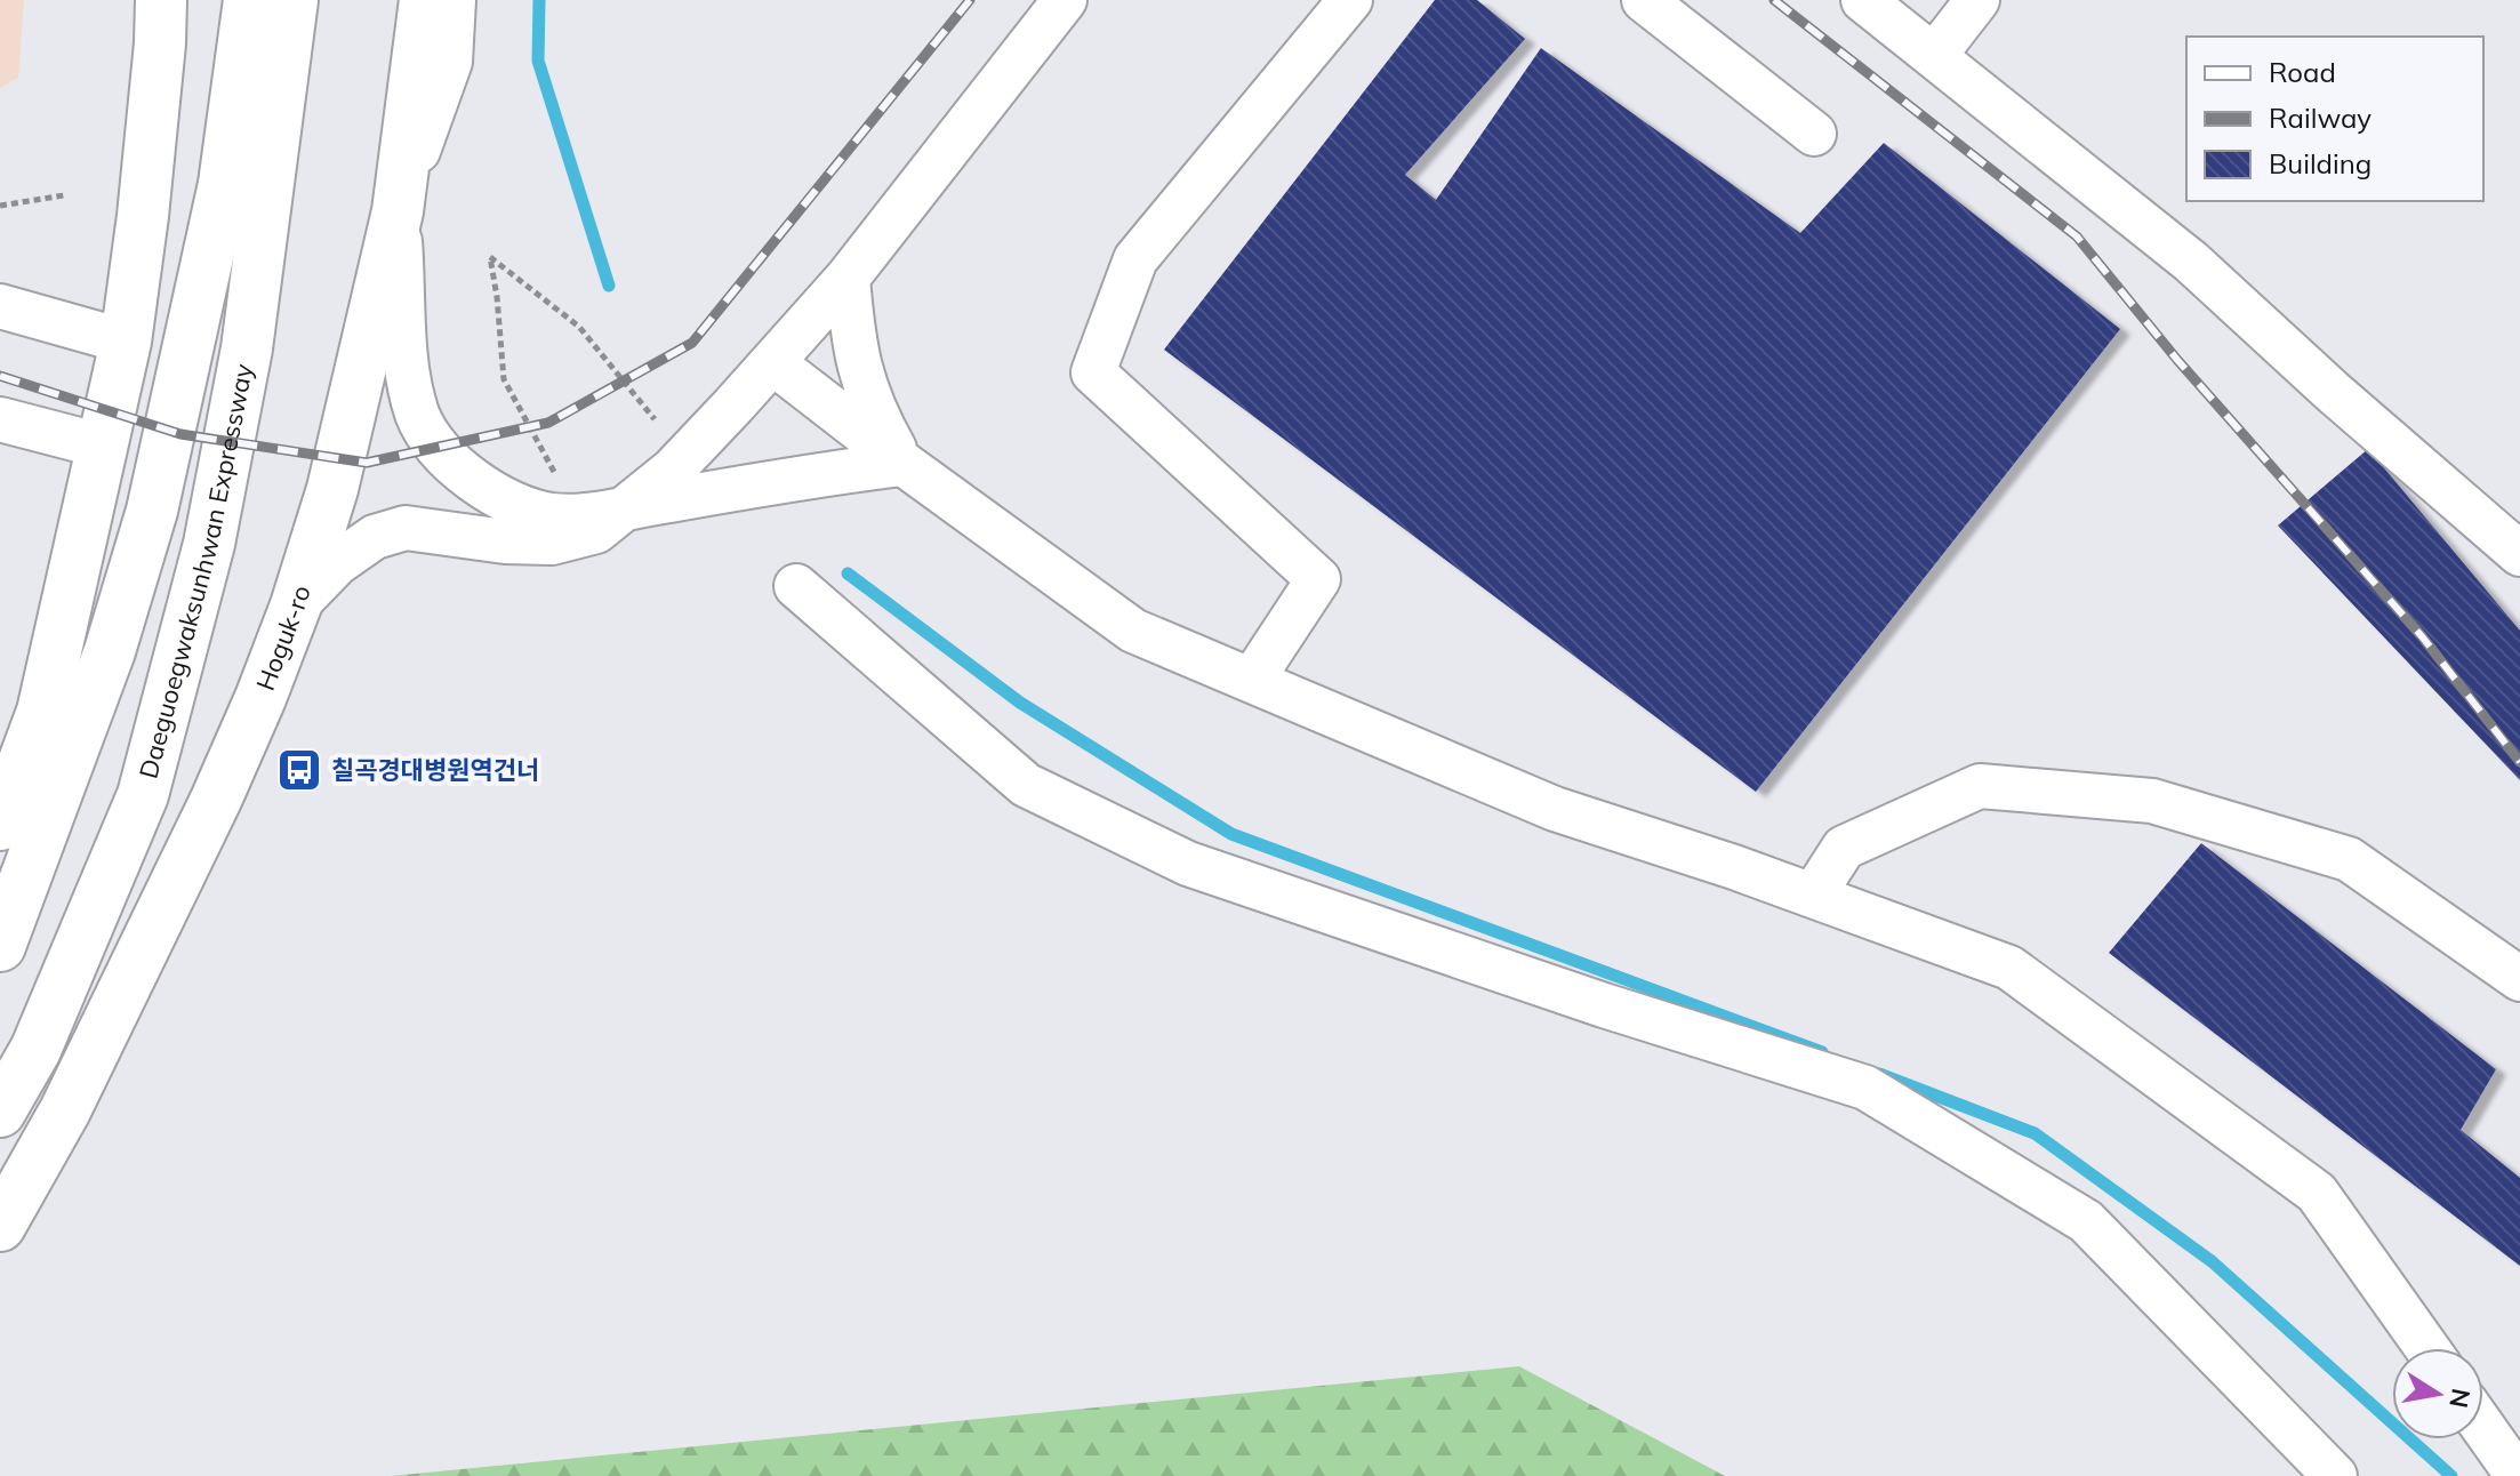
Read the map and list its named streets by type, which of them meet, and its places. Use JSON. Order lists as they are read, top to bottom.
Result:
{
  "streets": {
    "main road": ["Daeguoegwaksunhwan Expressway", "Hoguk-ro"]
  },
  "places": {
    "bus stop": ["칠곡경대병원역건너"]
  },
  "legend": ["Road", "Railway", "Building"],
  "north": "right"
}
